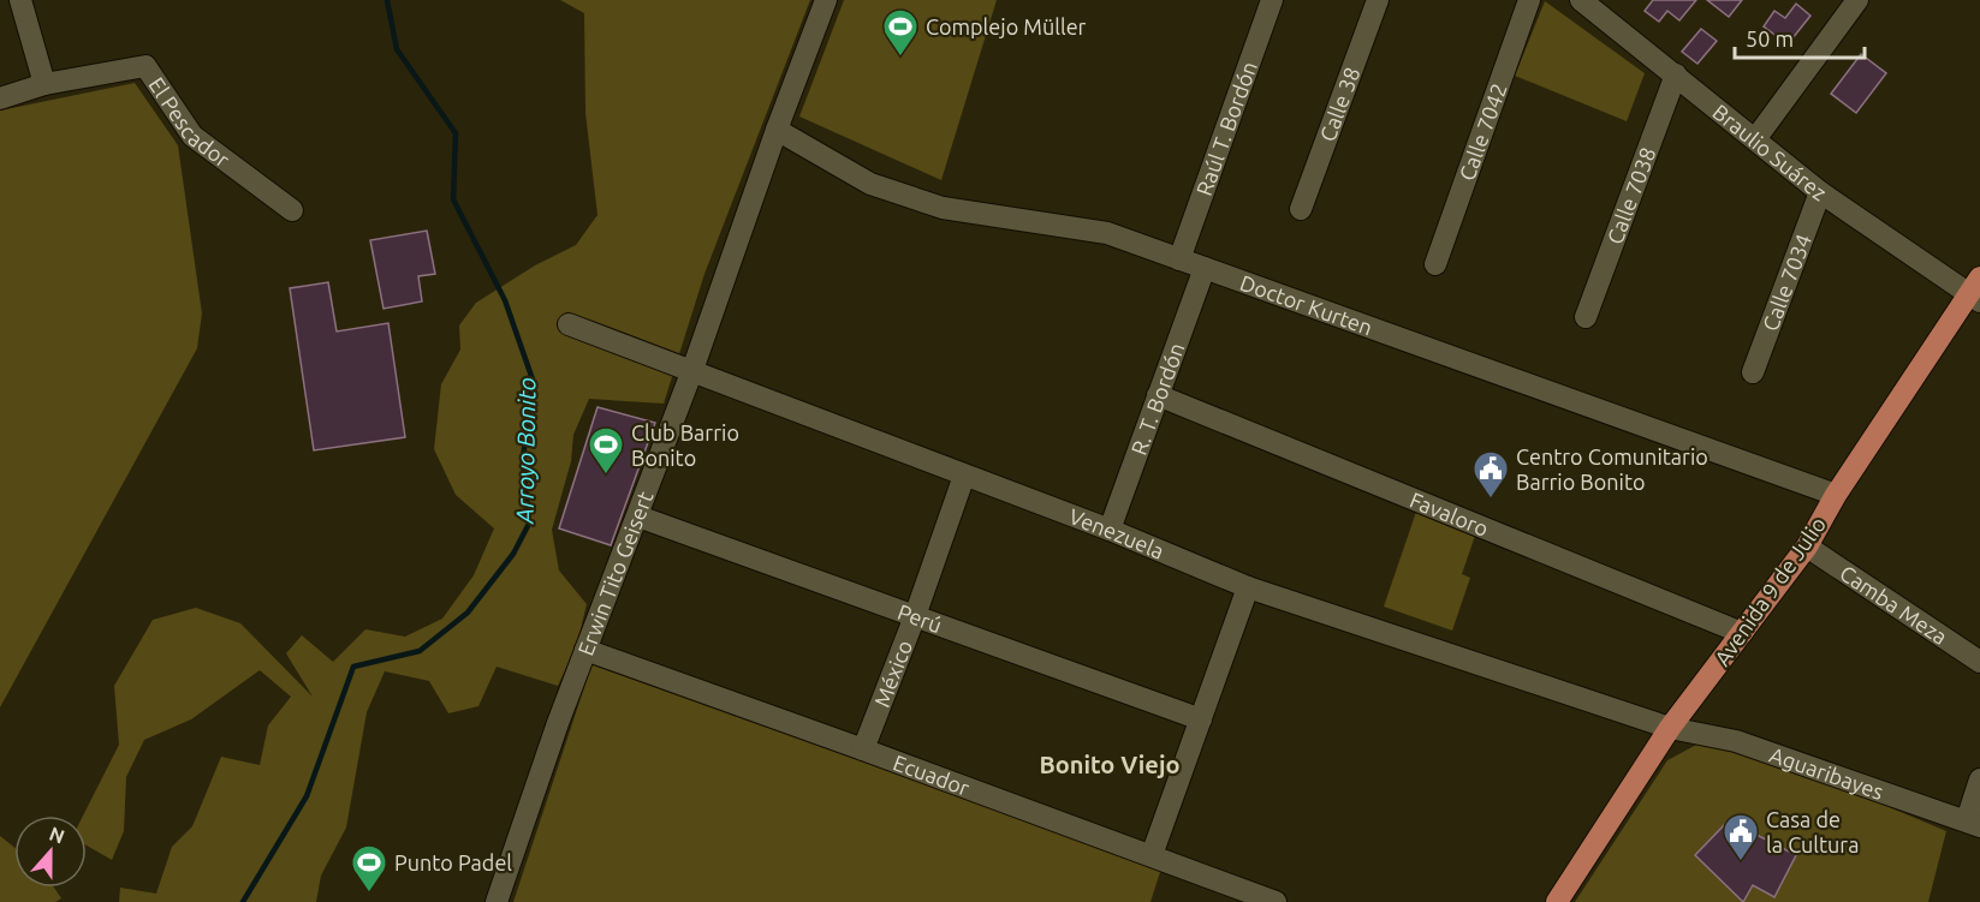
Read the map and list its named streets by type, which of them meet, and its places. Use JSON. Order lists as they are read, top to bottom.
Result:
{
  "streets": {
    "main road": ["Avenida 9 de Julio"],
    "street": [
      "Calle 38",
      "El Pescador",
      "Raúl T. Bordón",
      "Calle 7042",
      "Braulio Suárez",
      "Calle 7038",
      "Calle 7034",
      "Doctor Kurten",
      "R. T. Bordón",
      "Favaloro",
      "Venezuela",
      "Erwin Tito Geisert",
      "Camba Meza",
      "Perú",
      "México",
      "Aguaribayes",
      "Ecuador"
    ]
  },
  "crossings": [
    ["Raúl T. Bordón", "Doctor Kurten"],
    ["Braulio Suárez", "Calle 7038"],
    ["Braulio Suárez", "Calle 7034"],
    ["Braulio Suárez", "Avenida 9 de Julio"],
    ["Doctor Kurten", "R. T. Bordón"],
    ["Doctor Kurten", "Erwin Tito Geisert"],
    ["Doctor Kurten", "Avenida 9 de Julio"],
    ["R. T. Bordón", "Favaloro"],
    ["R. T. Bordón", "Venezuela"],
    ["Favaloro", "Avenida 9 de Julio"],
    ["Venezuela", "Erwin Tito Geisert"],
    ["Venezuela", "Avenida 9 de Julio"],
    ["Venezuela", "México"],
    ["Venezuela", "Aguaribayes"],
    ["Erwin Tito Geisert", "Perú"],
    ["Erwin Tito Geisert", "Ecuador"],
    ["Avenida 9 de Julio", "Camba Meza"],
    ["Avenida 9 de Julio", "Aguaribayes"],
    ["Perú", "México"],
    ["México", "Ecuador"]
  ],
  "districts": ["Bonito Viejo"],
  "water": ["Arroyo Bonito"],
  "places": {
    "sports": ["Complejo Müller", "Club Barrio Bonito", "Punto Padel"],
    "public building": ["Centro Comunitario Barrio Bonito", "Casa de la Cultura"]
  },
  "scale_bar": "50 m",
  "north": "top"
}
